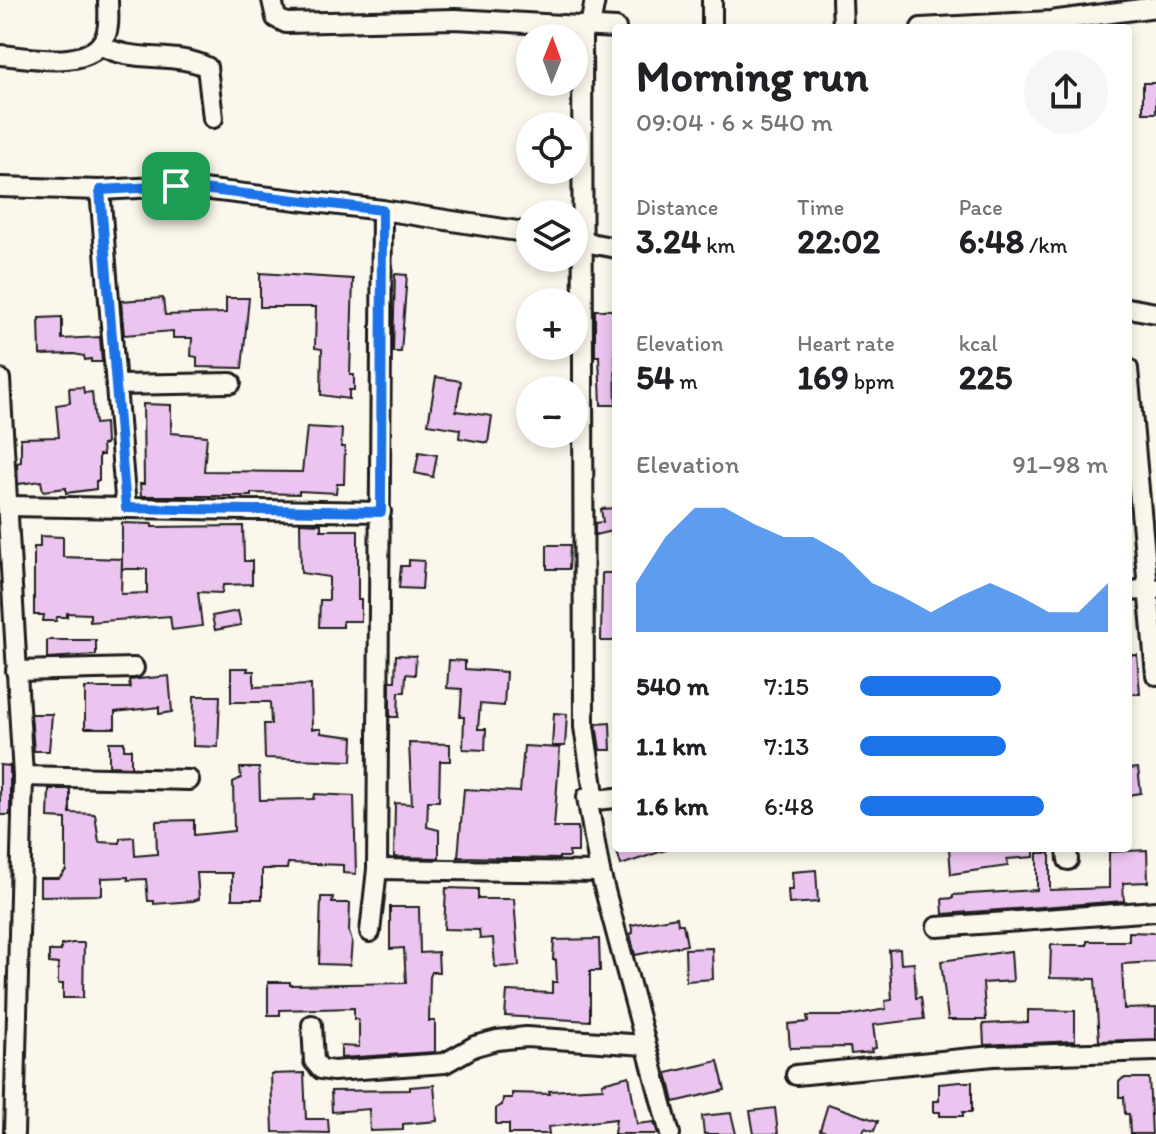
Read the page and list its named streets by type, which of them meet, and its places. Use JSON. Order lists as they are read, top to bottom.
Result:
{
  "north": "top",
  "page": {
    "map_buttons": ["+", "−"],
    "heading": ["Morning run", "09:04 · 6 × 540 m"],
    "stats": [
      ["Distance", "3.24 km"],
      ["Time", "22:02"],
      ["Pace", "6:48 /km"],
      ["Elevation", "54 m"],
      ["Heart rate", "169 bpm"],
      ["kcal", "225"]
    ],
    "chart": ["Elevation", "91–98 m"],
    "list": [
      {
        "name": "540 m",
        "note": "7:15"
      },
      {
        "name": "1.1 km",
        "note": "7:13"
      },
      {
        "name": "1.6 km",
        "note": "6:48"
      }
    ]
  }
}
